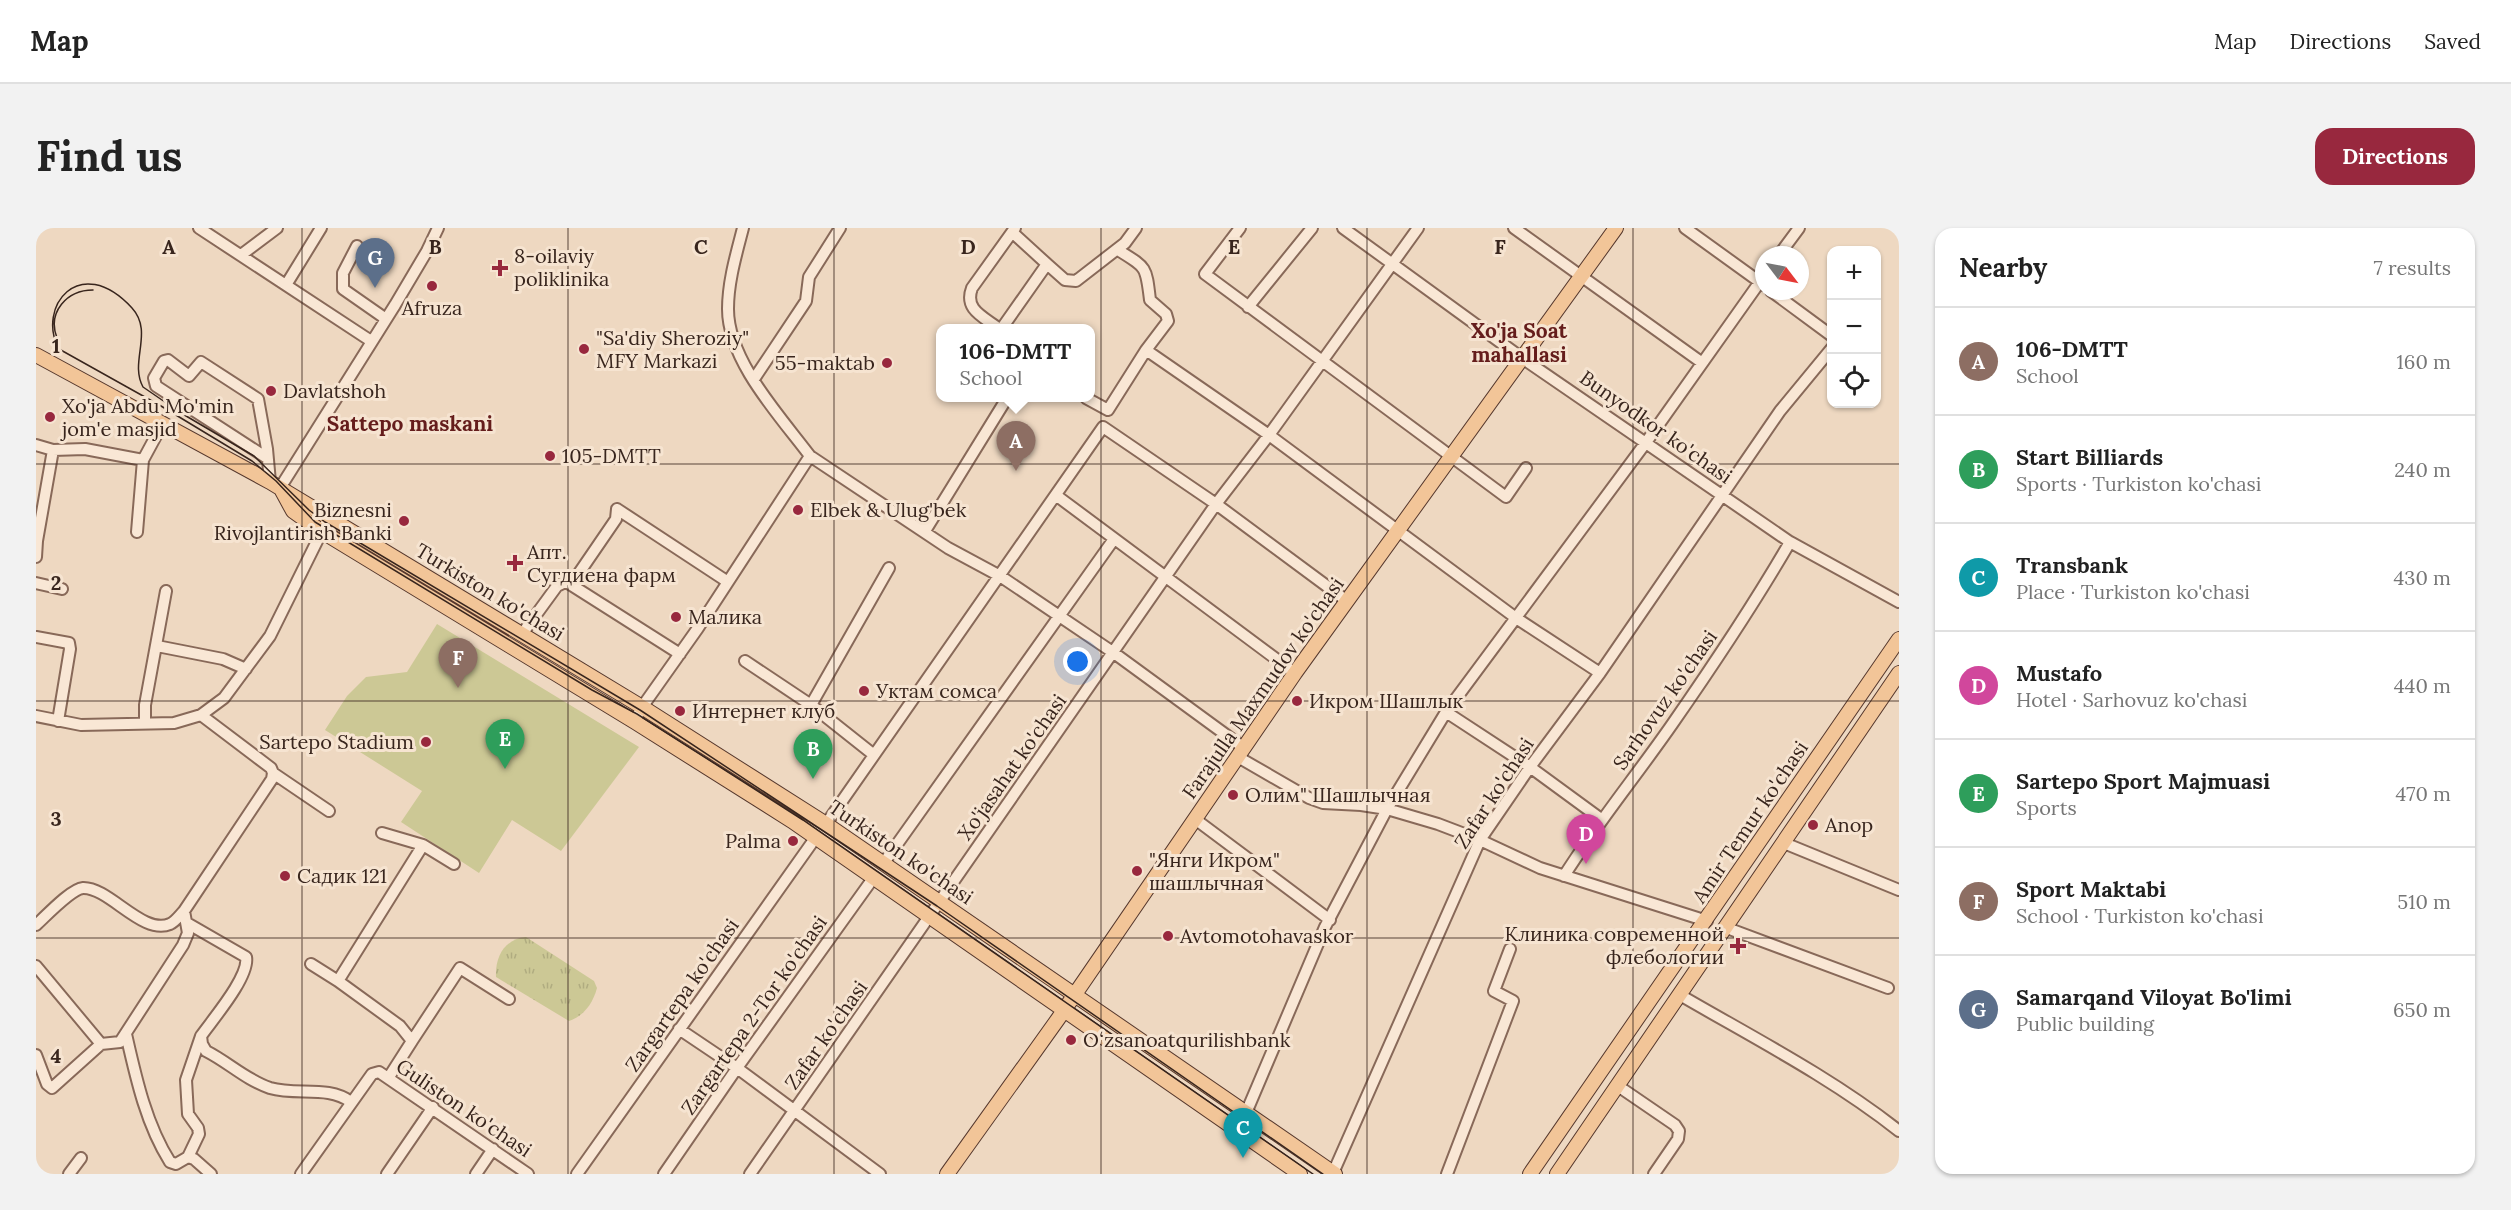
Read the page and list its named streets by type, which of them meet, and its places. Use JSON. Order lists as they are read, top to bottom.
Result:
{
  "streets": {
    "main road": ["Turkiston ko'chasi", "Farajulla Maxmudov ko'chasi", "Amir Temur ko'chasi"],
    "street": [
      "Bunyodkor ko'chasi",
      "Sarhovuz ko'chasi",
      "Xo'jasahat ko'chasi",
      "Zafar ko'chasi",
      "Zargartepa ko'chasi",
      "Zargartepa 2-Tor ko'chasi",
      "Guliston ko'chasi"
    ]
  },
  "crossings": [
    ["Bunyodkor ko'chasi", "Farajulla Maxmudov ko'chasi"],
    ["Bunyodkor ko'chasi", "Sarhovuz ko'chasi"],
    ["Bunyodkor ko'chasi", "Xo'jasahat ko'chasi"],
    ["Bunyodkor ko'chasi", "Zafar ko'chasi"],
    ["Turkiston ko'chasi", "Farajulla Maxmudov ko'chasi"],
    ["Turkiston ko'chasi", "Xo'jasahat ko'chasi"],
    ["Turkiston ko'chasi", "Zafar ko'chasi"],
    ["Turkiston ko'chasi", "Zargartepa ko'chasi"],
    ["Turkiston ko'chasi", "Zargartepa 2-Tor ko'chasi"],
    ["Xo'jasahat ko'chasi", "Zafar ko'chasi"]
  ],
  "districts": ["Xo'ja Soat mahallasi", "Sattepo maskani"],
  "places": {
    "health": ["8-oilaviy poliklinika", "Апт. Сугдиена фарм", "Клиника современной флебологии"],
    "other": [
      "Afruza",
      "\"Sa'diy Sheroziy\" MFY Markazi",
      "55-maktab",
      "Davlatshoh",
      "Xo'ja Abdu Mo'min jom'e masjid",
      "105-DMTT",
      "Elbek & Ulug'bek",
      "Biznesni Rivojlantirish Banki",
      "Малика",
      "Уктам сомса",
      "Икром Шашлык",
      "Интернет клуб",
      "Sartepo Stadium",
      "Олим\" Шашлычная",
      "Anop",
      "Palma",
      "\"Янги Икром\" шашлычная",
      "Садик 121",
      "Avtomotohavaskor",
      "Oʻzsanoatqurilishbank"
    ]
  },
  "north": "bottom right",
  "page": {
    "header": "Map",
    "nav": ["Map", "Directions", "Saved"],
    "buttons": "Directions",
    "title": "Find us",
    "heading": ["Nearby", "7 results"],
    "pins": [
      "G",
      "A",
      "F",
      "E",
      "B",
      "D",
      "C"
    ],
    "map_buttons": ["+", "−"],
    "list": [
      {
        "mark": "A",
        "name": "106-DMTT",
        "note": "School",
        "value": "160 m"
      },
      {
        "mark": "B",
        "name": "Start Billiards",
        "note": "Sports · Turkiston ko'chasi",
        "value": "240 m"
      },
      {
        "mark": "C",
        "name": "Transbank",
        "note": "Place · Turkiston ko'chasi",
        "value": "430 m"
      },
      {
        "mark": "D",
        "name": "Mustafo",
        "note": "Hotel · Sarhovuz ko'chasi",
        "value": "440 m"
      },
      {
        "mark": "E",
        "name": "Sartepo Sport Majmuasi",
        "note": "Sports",
        "value": "470 m"
      },
      {
        "mark": "F",
        "name": "Sport Maktabi",
        "note": "School · Turkiston ko'chasi",
        "value": "510 m"
      },
      {
        "mark": "G",
        "name": "Samarqand Viloyat Bo'limi",
        "note": "Public building",
        "value": "650 m"
      }
    ],
    "popup": ["106-DMTT", "School"]
  },
  "grid": {
    "columns": [
      "A",
      "B",
      "C",
      "D",
      "E",
      "F"
    ],
    "rows": [
      "1",
      "2",
      "3",
      "4"
    ]
  }
}
